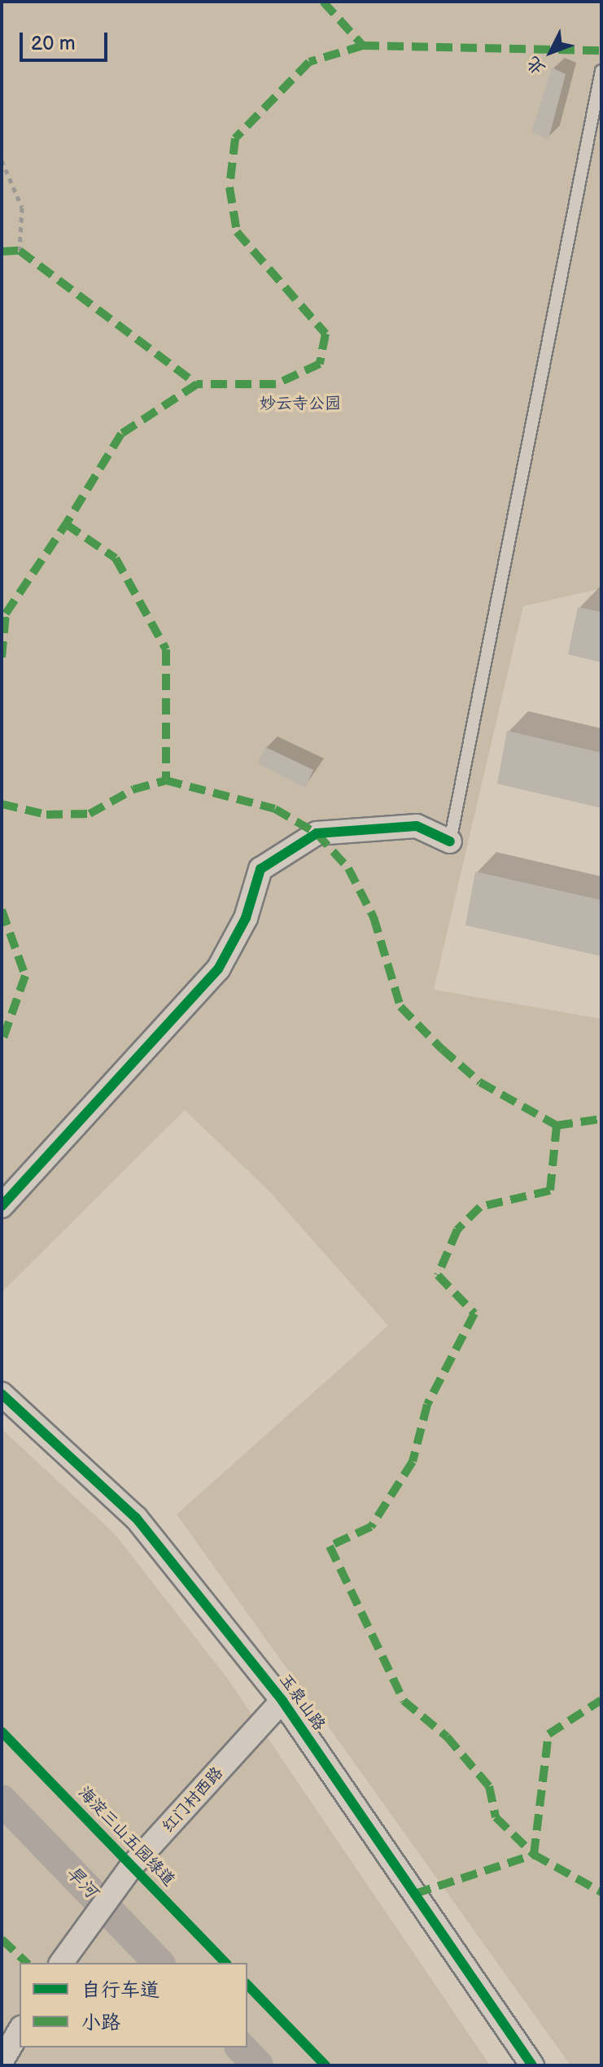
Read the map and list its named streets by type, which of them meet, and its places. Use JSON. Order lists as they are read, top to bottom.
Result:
{
  "streets": {
    "street": ["玉泉山路", "红门村西路"],
    "cycle path": ["海淀三山五园绿道"]
  },
  "crossings": [
    ["玉泉山路", "红门村西路"]
  ],
  "water": ["旱河"],
  "parks": ["妙云寺公园"],
  "legend": ["自行车道", "小路"],
  "scale_bar": "20 m",
  "north": "bottom left"
}
